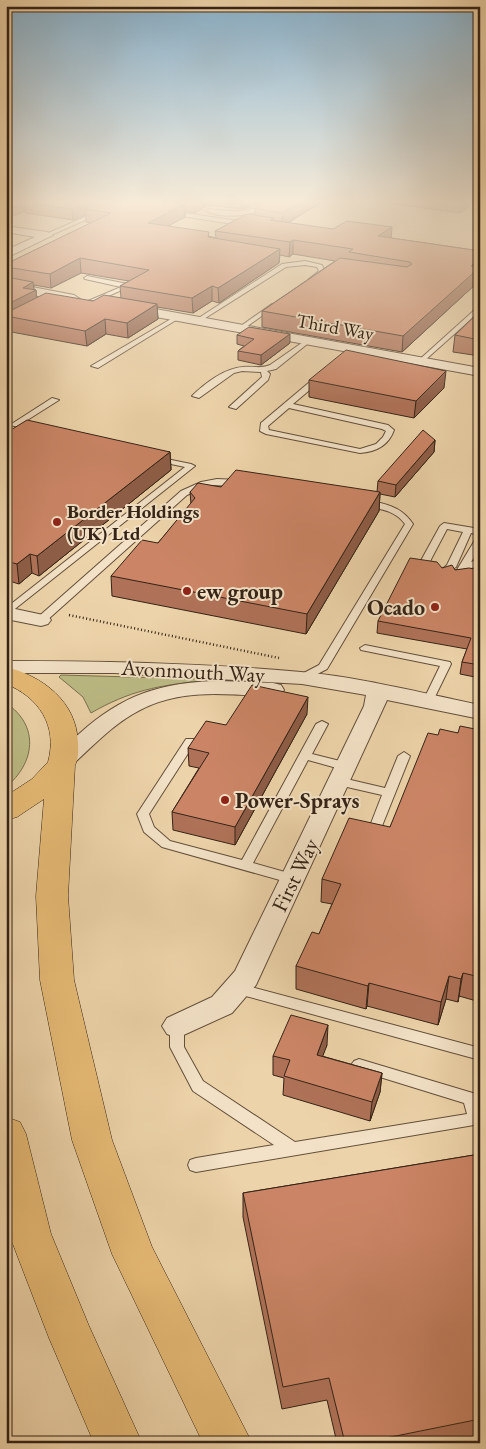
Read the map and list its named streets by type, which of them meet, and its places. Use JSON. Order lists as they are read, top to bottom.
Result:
{
  "streets": {
    "street": ["Third Way", "Avonmouth Way", "First Way"]
  },
  "crossings": [
    ["Avonmouth Way", "First Way"]
  ],
  "places": [
    "Border Holdings (UK) Ltd",
    "ew group",
    "Ocado",
    "Power-Sprays"
  ]
}
